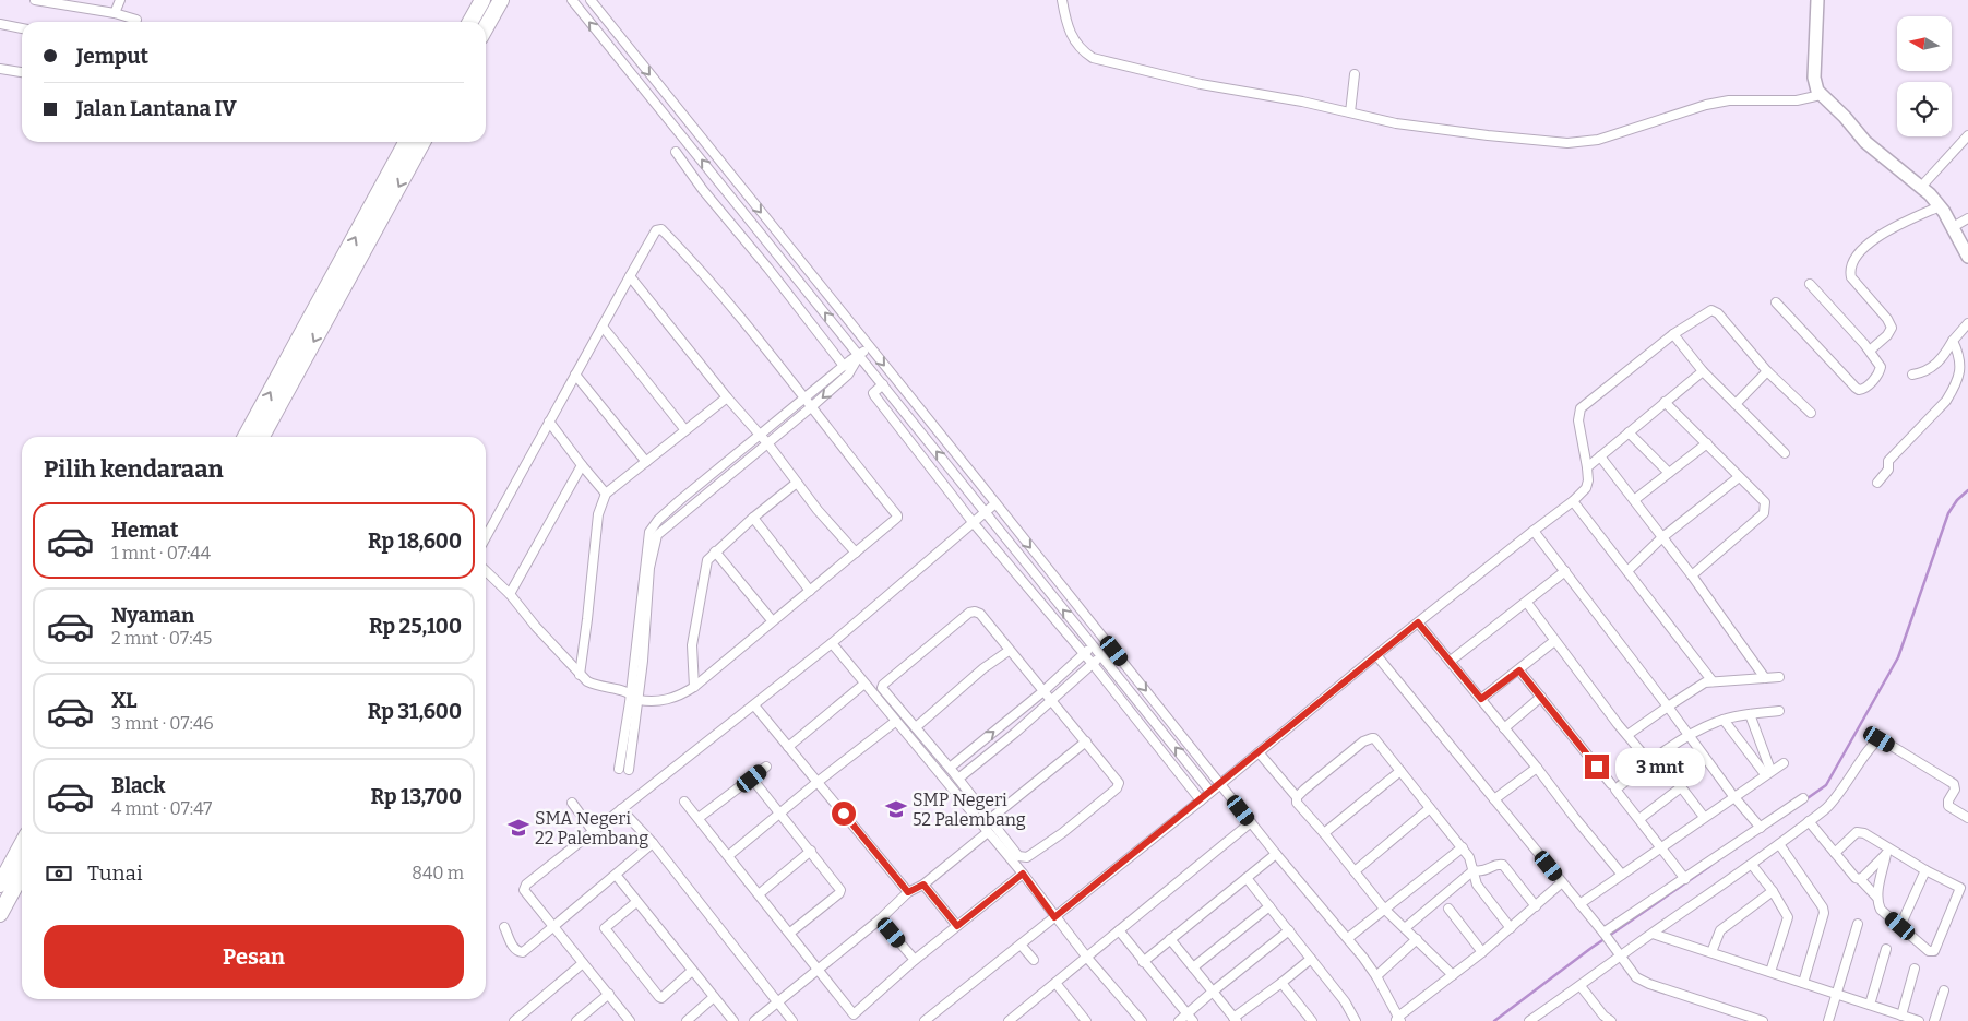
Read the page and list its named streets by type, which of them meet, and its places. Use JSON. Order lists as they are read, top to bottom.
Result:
{
  "places": {
    "school or university": ["SMP Negeri 52 Palembang", "SMA Negeri 22 Palembang"]
  },
  "north": "left",
  "page": {
    "banner": ["Jemput", "Jalan Lantana IV"],
    "heading": "Pilih kendaraan",
    "list": [
      {
        "name": "Hemat",
        "note": "1 mnt · 07:44",
        "value": "Rp 18,600"
      },
      {
        "name": "Nyaman",
        "note": "2 mnt · 07:45",
        "value": "Rp 25,100"
      },
      {
        "name": "XL",
        "note": "3 mnt · 07:46",
        "value": "Rp 31,600"
      },
      {
        "name": "Black",
        "note": "4 mnt · 07:47",
        "value": "Rp 13,700"
      }
    ],
    "bubble": "3 mnt",
    "pay": ["Tunai", "840 m"],
    "buttons": "Pesan"
  }
}
